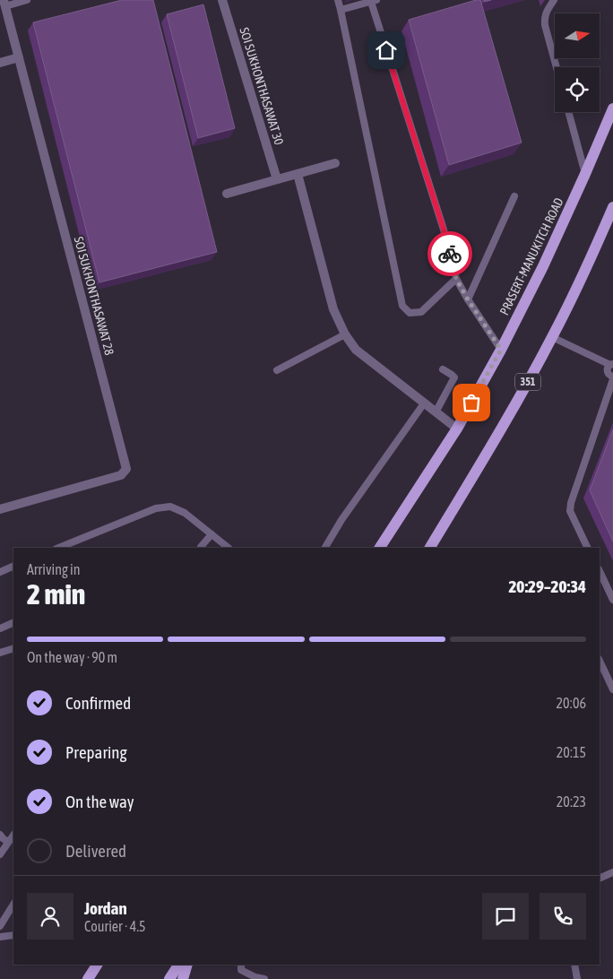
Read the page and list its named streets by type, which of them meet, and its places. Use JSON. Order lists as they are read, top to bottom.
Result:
{
  "streets": {
    "main road": ["PRASERT-MANUKITCH ROAD", "351"],
    "street": ["SOI SUKHONTHASAWAT 30", "SOI SUKHONTHASAWAT 28"]
  },
  "north": "right",
  "page": {
    "heading": ["2 min", "Arriving in", "20:29–20:34"],
    "panel": ["Jordan", "Courier · 4.5"],
    "bar": "On the way · 90 m",
    "list": [
      ["Confirmed", "20:06"],
      ["Preparing", "20:15"],
      ["On the way", "20:23"],
      "Delivered"
    ]
  }
}
